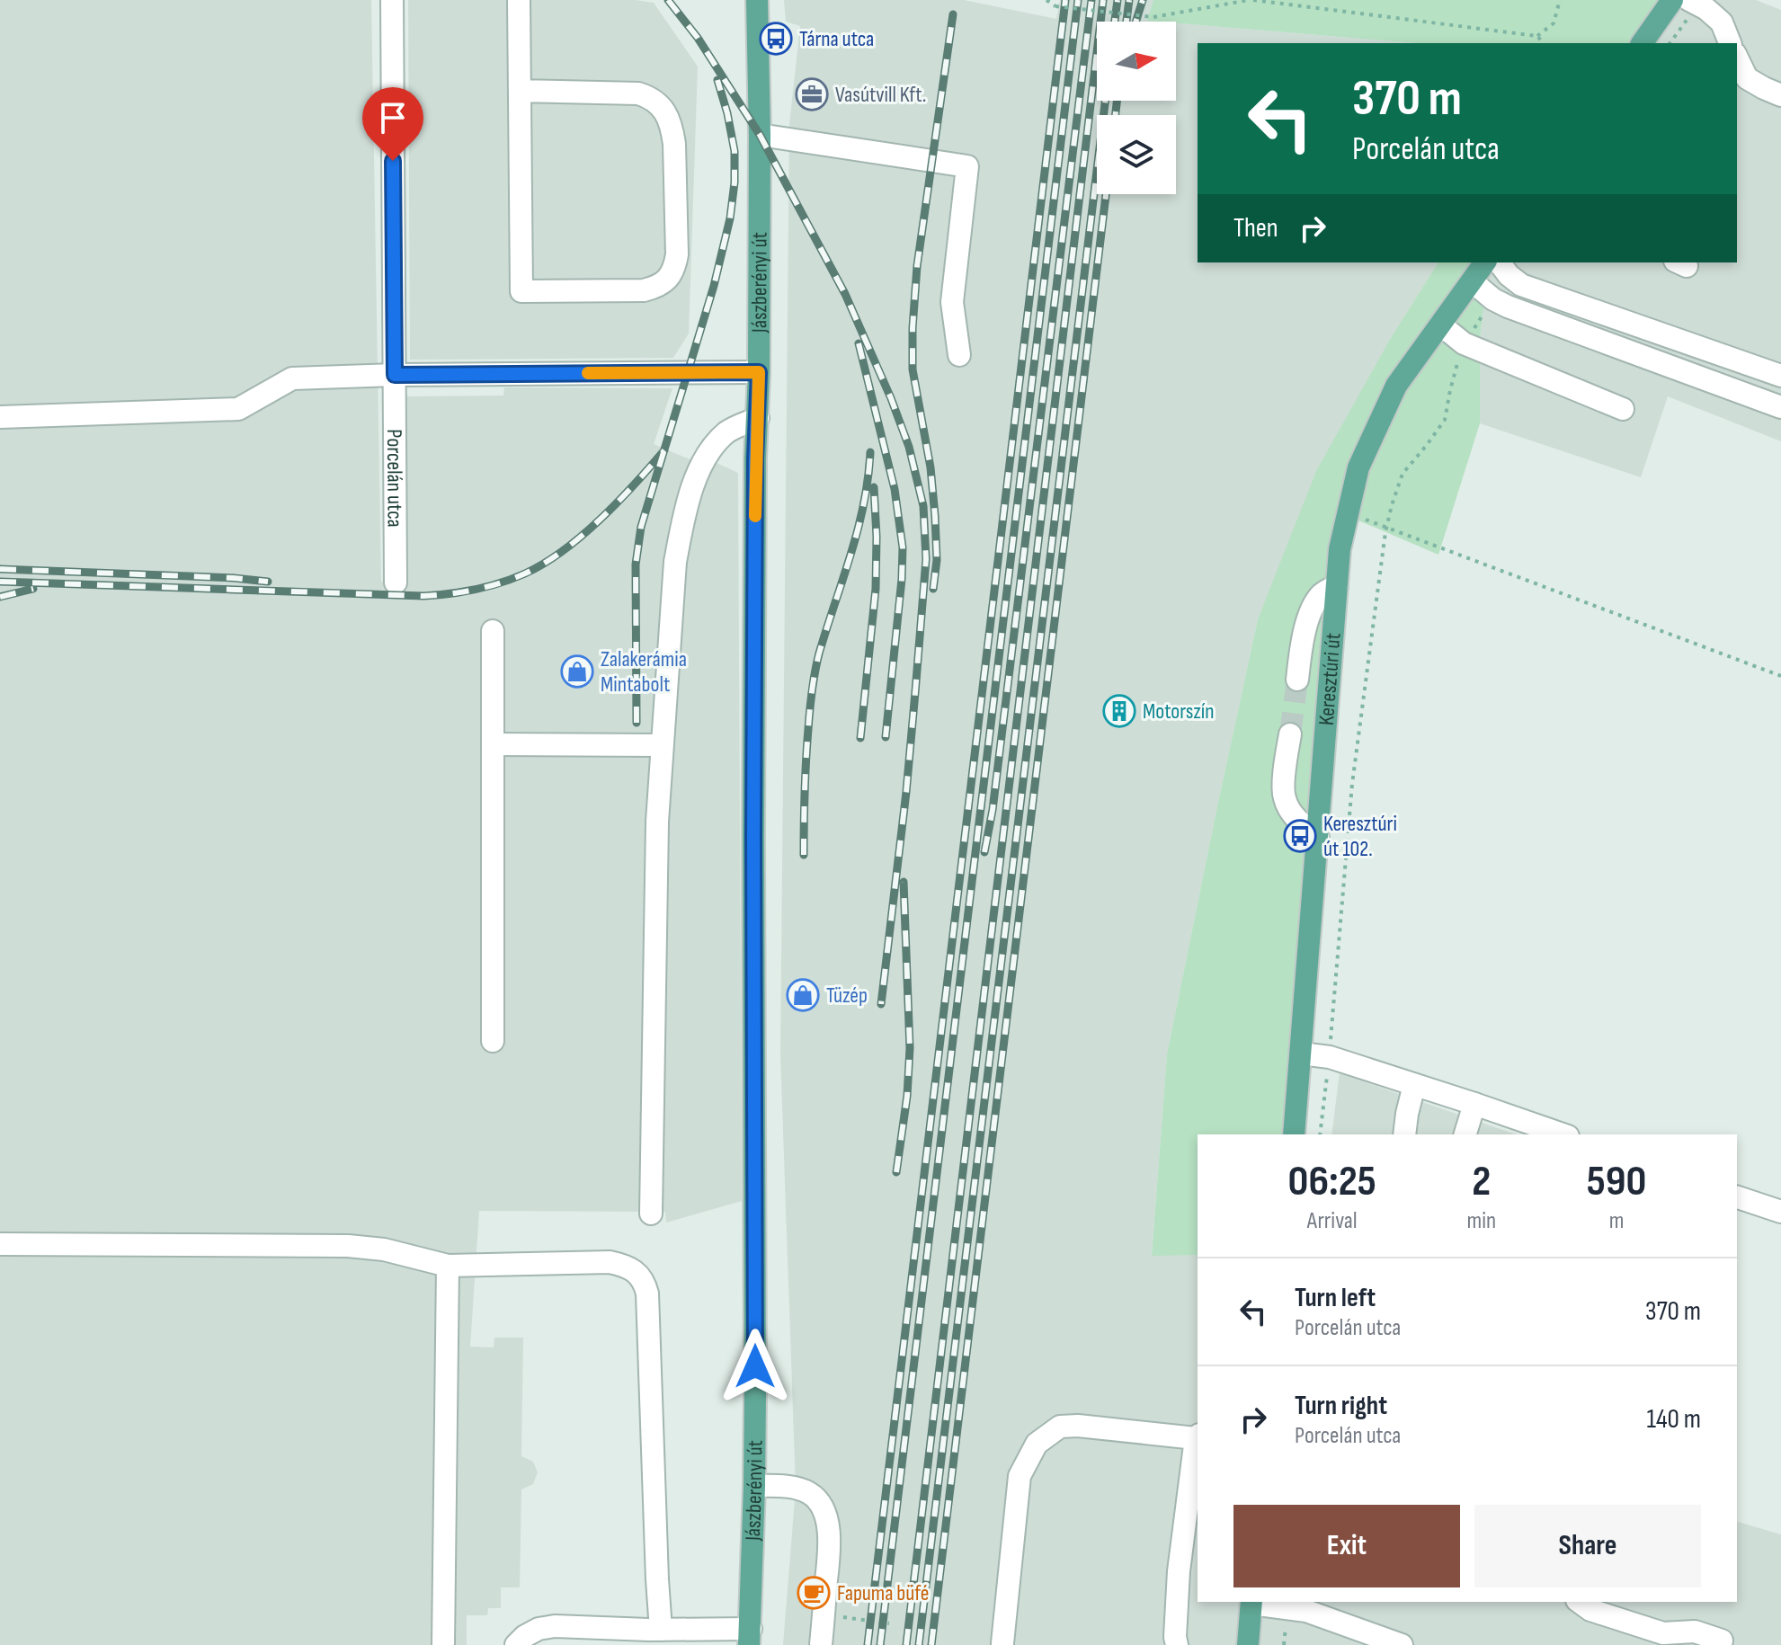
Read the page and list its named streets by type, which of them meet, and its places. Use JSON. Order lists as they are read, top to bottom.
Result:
{
  "streets": {
    "main road": ["Jászberényi út", "Keresztúri út"],
    "street": ["Porcelán utca"]
  },
  "places": {
    "bus stop": ["Tárna utca", "Keresztúri út 102."],
    "office": ["Vasútvill Kft."],
    "shop": ["Zalakerámia Mintabolt", "Tüzép"],
    "building": ["Motorszín"],
    "cafe": ["Fapuma büfé"]
  },
  "north": "right",
  "page": {
    "turn": ["370 m", "Porcelán utca"],
    "then": "Then",
    "eta": [
      "06:25",
      "Arrival",
      "2",
      "min",
      "590",
      "m"
    ],
    "list": [
      {
        "name": "Turn left",
        "note": "Porcelán utca",
        "value": "370 m"
      },
      {
        "name": "Turn right",
        "note": "Porcelán utca",
        "value": "140 m"
      }
    ],
    "buttons": ["Exit", "Share"]
  }
}
